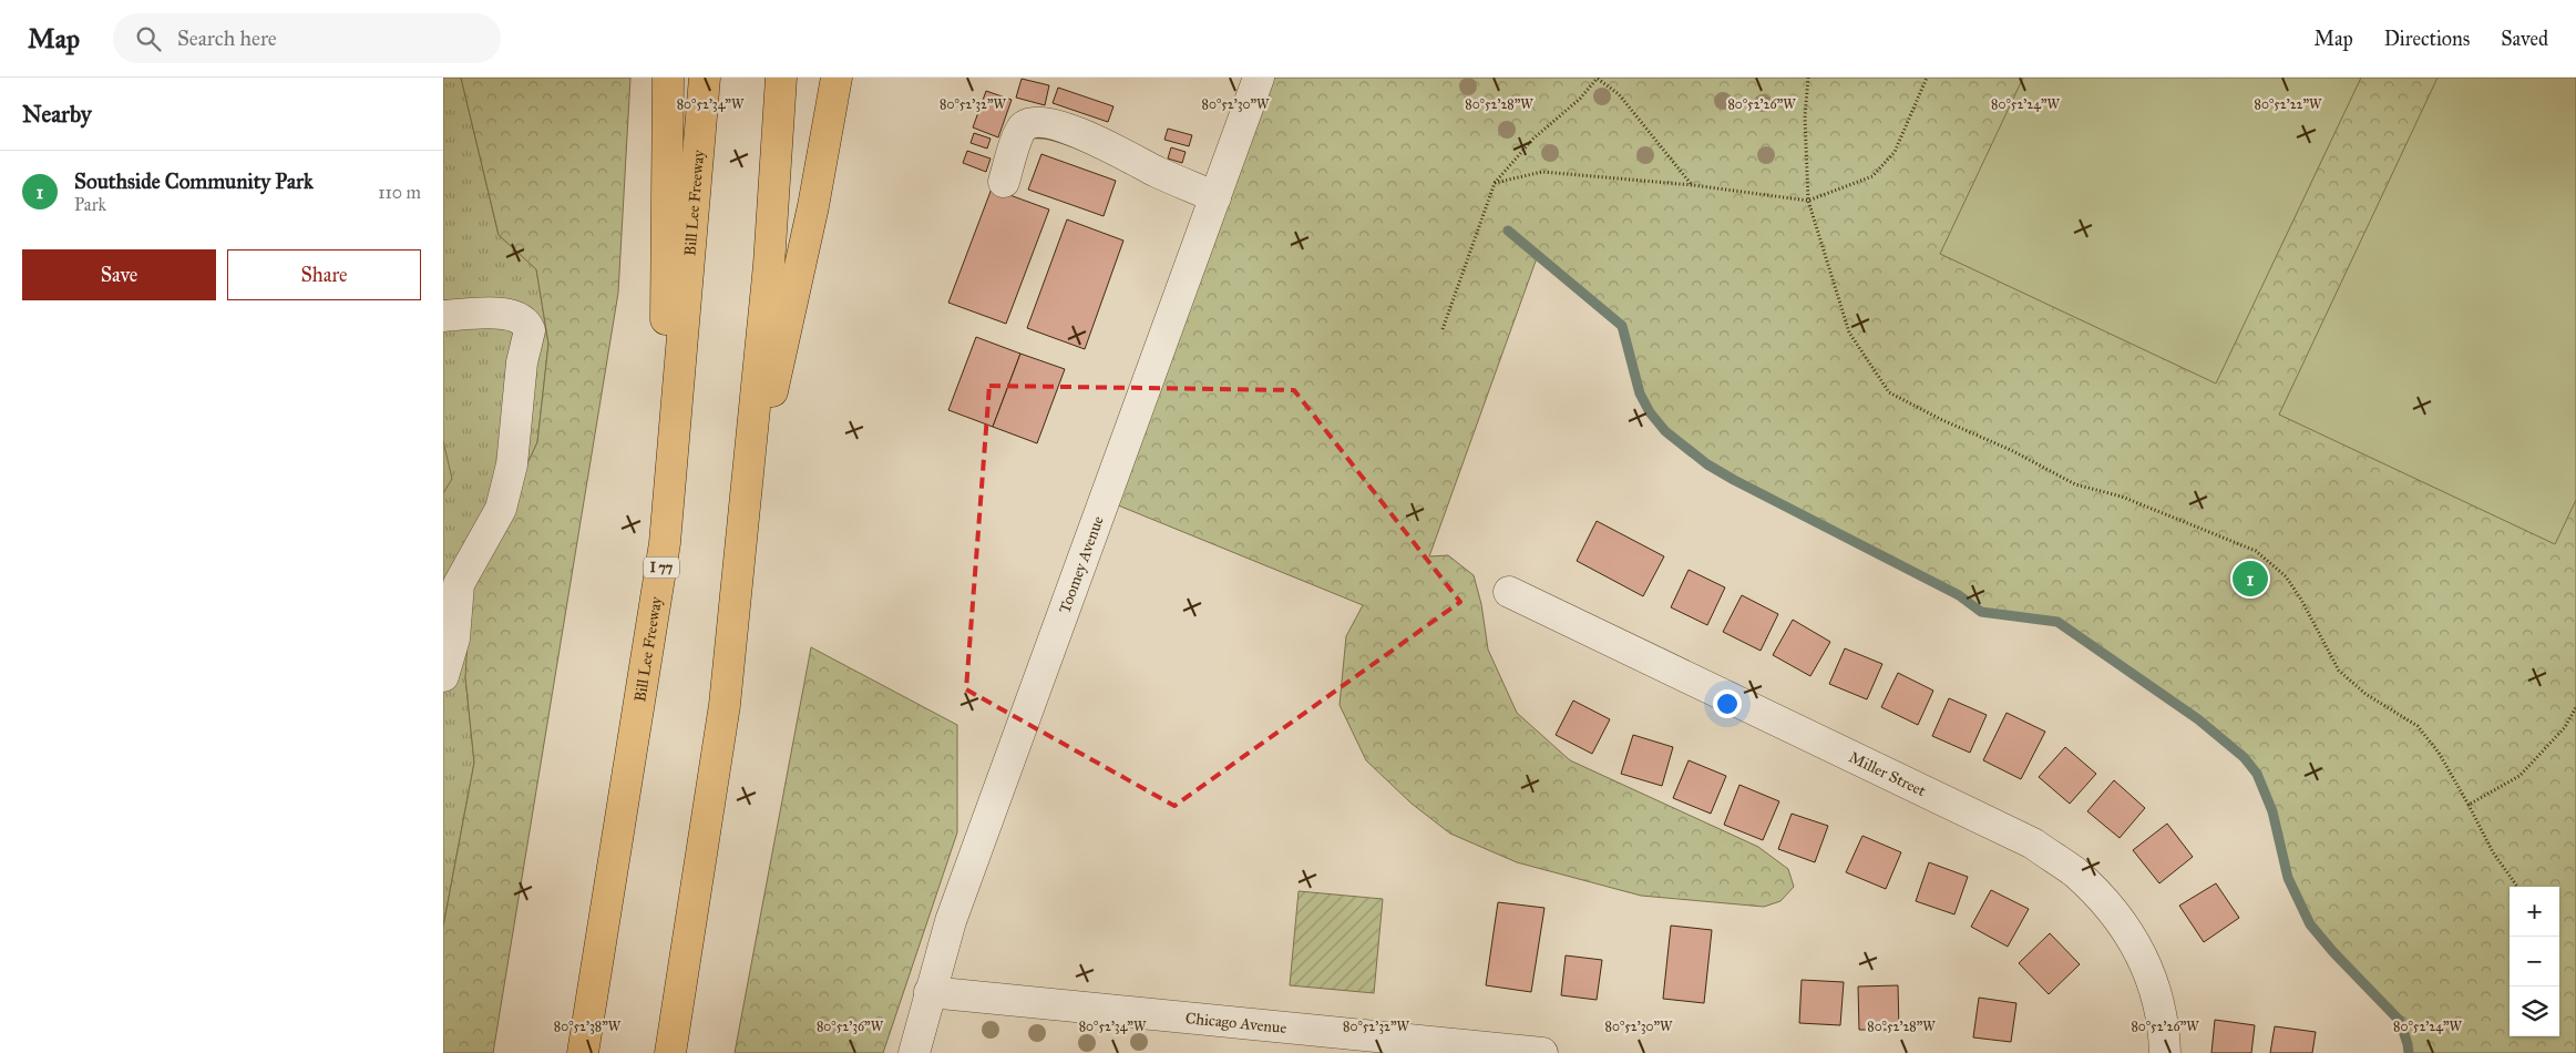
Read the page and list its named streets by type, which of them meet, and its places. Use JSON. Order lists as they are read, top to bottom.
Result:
{
  "streets": {
    "highway": ["Bill Lee Freeway", "I 77"],
    "street": ["Toomey Avenue", "Miller Street", "Chicago Avenue"]
  },
  "crossings": [
    ["Toomey Avenue", "Chicago Avenue"]
  ],
  "page": {
    "header": "Map",
    "search": "Search here",
    "nav": ["Map", "Directions", "Saved"],
    "heading": "Nearby",
    "list": [
      {
        "mark": "1",
        "name": "Southside Community Park",
        "note": "Park",
        "value": "110 m"
      }
    ],
    "buttons": ["Save", "Share"],
    "pins": "1",
    "map_buttons": ["+", "−"]
  },
  "coordinates": [
    "80°52'34\"W",
    "80°52'32\"W",
    "80°52'30\"W",
    "80°52'28\"W",
    "80°52'26\"W",
    "80°52'24\"W",
    "80°52'22\"W",
    "80°52'38\"W",
    "80°52'36\"W"
  ]
}
